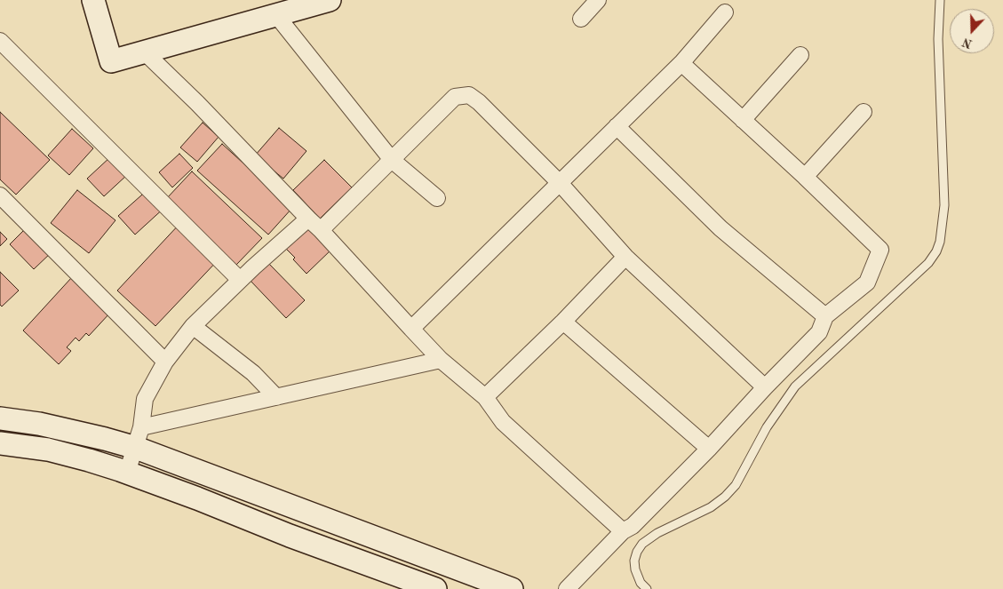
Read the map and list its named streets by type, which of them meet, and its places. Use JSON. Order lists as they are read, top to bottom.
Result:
{
  "north": "bottom"
}
